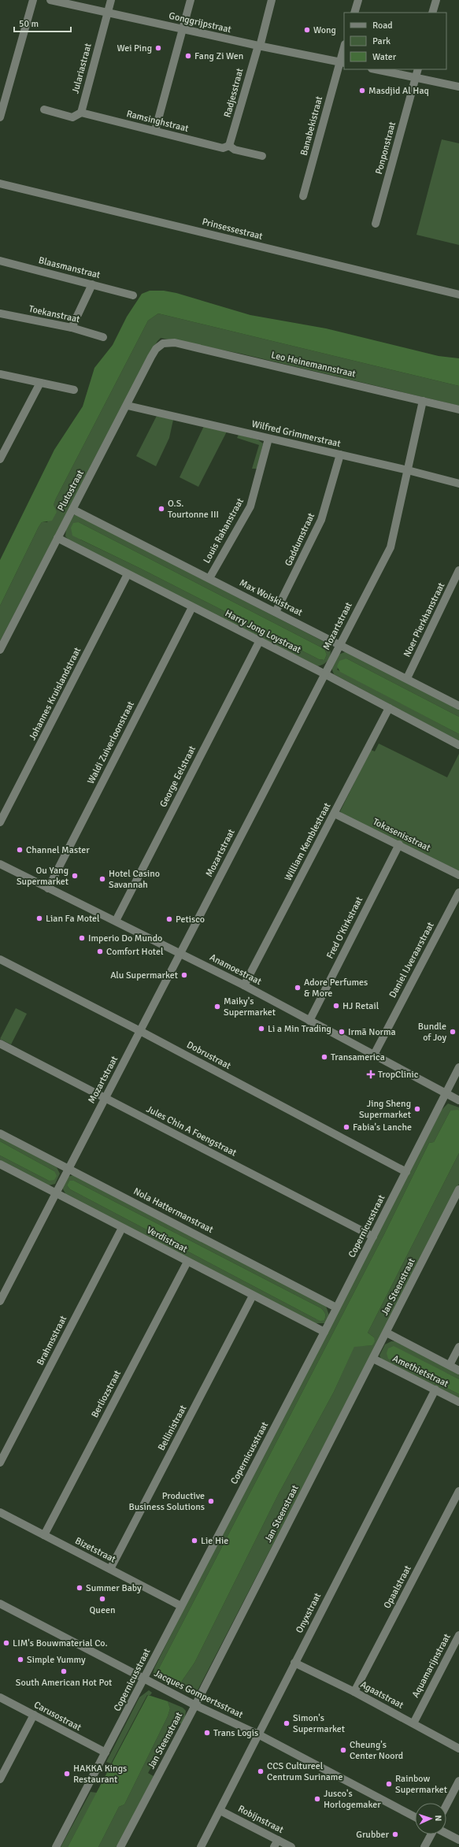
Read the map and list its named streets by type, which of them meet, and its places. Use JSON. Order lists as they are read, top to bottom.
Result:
{
  "streets": {
    "street": [
      "Gonggrijpstraat",
      "Julariastraat",
      "Radjesstraat",
      "Ramsinghstraat",
      "Banabekistraat",
      "Ponponstraat",
      "Prinsessestraat",
      "Blaasmanstraat",
      "Toekanstraat",
      "Leo Heinemannstraat",
      "Wilfred Grimmerstraat",
      "Plutostraat",
      "Louis Rahanstraat",
      "Gaddumstraat",
      "Max Woiskistraat",
      "Noer Pierkhanstraat",
      "Mozartstraat",
      "Harry Jong Loystraat",
      "Johannes Kruislandstraat",
      "Waldi Zuiverloonstraat",
      "George Eelstraat",
      "Tokasenisstraat",
      "William Kemblestraat",
      "Fred O'Kirkstraat",
      "Daniel IJveraarstraat",
      "Anamoestraat",
      "Dobrustraat",
      "Jules Chin A Foengstraat",
      "Nola Hattermanstraat",
      "Copernicusstraat",
      "Verdistraat",
      "Jan Steenstraat",
      "Brahmsstraat",
      "Amethietstraat",
      "Berliozstraat",
      "Bellinistraat",
      "Bizetstraat",
      "Opaalstraat",
      "Onyxstraat",
      "Aquamarijnstraat",
      "Jacques Gompertsstraat",
      "Agaatstraat",
      "Carusostraat",
      "Robijnstraat"
    ]
  },
  "crossings": [
    ["Gonggrijpstraat", "Julariastraat"],
    ["Gonggrijpstraat", "Radjesstraat"],
    ["Gonggrijpstraat", "Banabekistraat"],
    ["Julariastraat", "Ramsinghstraat"],
    ["Radjesstraat", "Ramsinghstraat"],
    ["Leo Heinemannstraat", "Plutostraat"],
    ["Leo Heinemannstraat", "Mozartstraat"],
    ["Wilfred Grimmerstraat", "Plutostraat"],
    ["Wilfred Grimmerstraat", "Louis Rahanstraat"],
    ["Wilfred Grimmerstraat", "Gaddumstraat"],
    ["Wilfred Grimmerstraat", "Mozartstraat"],
    ["Plutostraat", "Max Woiskistraat"],
    ["Plutostraat", "Harry Jong Loystraat"],
    ["Louis Rahanstraat", "Max Woiskistraat"],
    ["Gaddumstraat", "Max Woiskistraat"],
    ["Max Woiskistraat", "Noer Pierkhanstraat"],
    ["Max Woiskistraat", "Mozartstraat"],
    ["Mozartstraat", "Harry Jong Loystraat"],
    ["Mozartstraat", "Anamoestraat"],
    ["Mozartstraat", "Dobrustraat"],
    ["Mozartstraat", "Jules Chin A Foengstraat"],
    ["Mozartstraat", "Nola Hattermanstraat"],
    ["Mozartstraat", "Verdistraat"],
    ["Harry Jong Loystraat", "Johannes Kruislandstraat"],
    ["Harry Jong Loystraat", "Waldi Zuiverloonstraat"],
    ["Harry Jong Loystraat", "George Eelstraat"],
    ["Harry Jong Loystraat", "William Kemblestraat"],
    ["Waldi Zuiverloonstraat", "Anamoestraat"],
    ["George Eelstraat", "Anamoestraat"],
    ["Tokasenisstraat", "William Kemblestraat"],
    ["Tokasenisstraat", "Fred O'Kirkstraat"],
    ["William Kemblestraat", "Anamoestraat"],
    ["Fred O'Kirkstraat", "Anamoestraat"],
    ["Daniel IJveraarstraat", "Anamoestraat"],
    ["Anamoestraat", "Copernicusstraat"],
    ["Dobrustraat", "Copernicusstraat"],
    ["Jules Chin A Foengstraat", "Copernicusstraat"],
    ["Nola Hattermanstraat", "Copernicusstraat"],
    ["Copernicusstraat", "Verdistraat"],
    ["Copernicusstraat", "Bizetstraat"],
    ["Copernicusstraat", "Jacques Gompertsstraat"],
    ["Copernicusstraat", "Carusostraat"],
    ["Verdistraat", "Brahmsstraat"],
    ["Verdistraat", "Berliozstraat"],
    ["Verdistraat", "Bellinistraat"],
    ["Jan Steenstraat", "Amethietstraat"],
    ["Jan Steenstraat", "Jacques Gompertsstraat"],
    ["Amethietstraat", "Onyxstraat"],
    ["Berliozstraat", "Bizetstraat"],
    ["Bellinistraat", "Bizetstraat"],
    ["Opaalstraat", "Agaatstraat"],
    ["Onyxstraat", "Jacques Gompertsstraat"],
    ["Onyxstraat", "Agaatstraat"],
    ["Onyxstraat", "Robijnstraat"],
    ["Aquamarijnstraat", "Agaatstraat"]
  ],
  "places": {
    "other": [
      "Wong",
      "Wei Ping",
      "Fang Zi Wen",
      "Masdjid Al Haq",
      "O.S. Tourtonne III",
      "Channel Master",
      "Ou Yang Supermarket",
      "Hotel Casino Savannah",
      "Lian Fa Motel",
      "Petisco",
      "Imperio Do Mundo",
      "Comfort Hotel",
      "Alu Supermarket",
      "Adore Perfumes & More",
      "HJ Retail",
      "Maiky's Supermarket",
      "Li a Min Trading",
      "Irmã Norma",
      "Bundle of Joy",
      "Transamerica",
      "Jing Sheng Supermarket",
      "Fabia's Lanche",
      "Productive Business Solutions",
      "Lie Hie",
      "Summer Baby",
      "Queen",
      "LIM's Bouwmaterial Co.",
      "Simple Yummy",
      "South American Hot Pot",
      "Simon's Supermarket",
      "Trans Logis",
      "Cheung's Center Noord",
      "CCS Cultureel Centrum Suriname",
      "HAKKA Kings Restaurant",
      "Rainbow Supermarket",
      "Jusco's Horlogemaker",
      "Grubber"
    ],
    "health": ["TropClinic"]
  },
  "legend": ["Road", "Park", "Water"],
  "scale_bar": "50 m",
  "north": "right"
}
